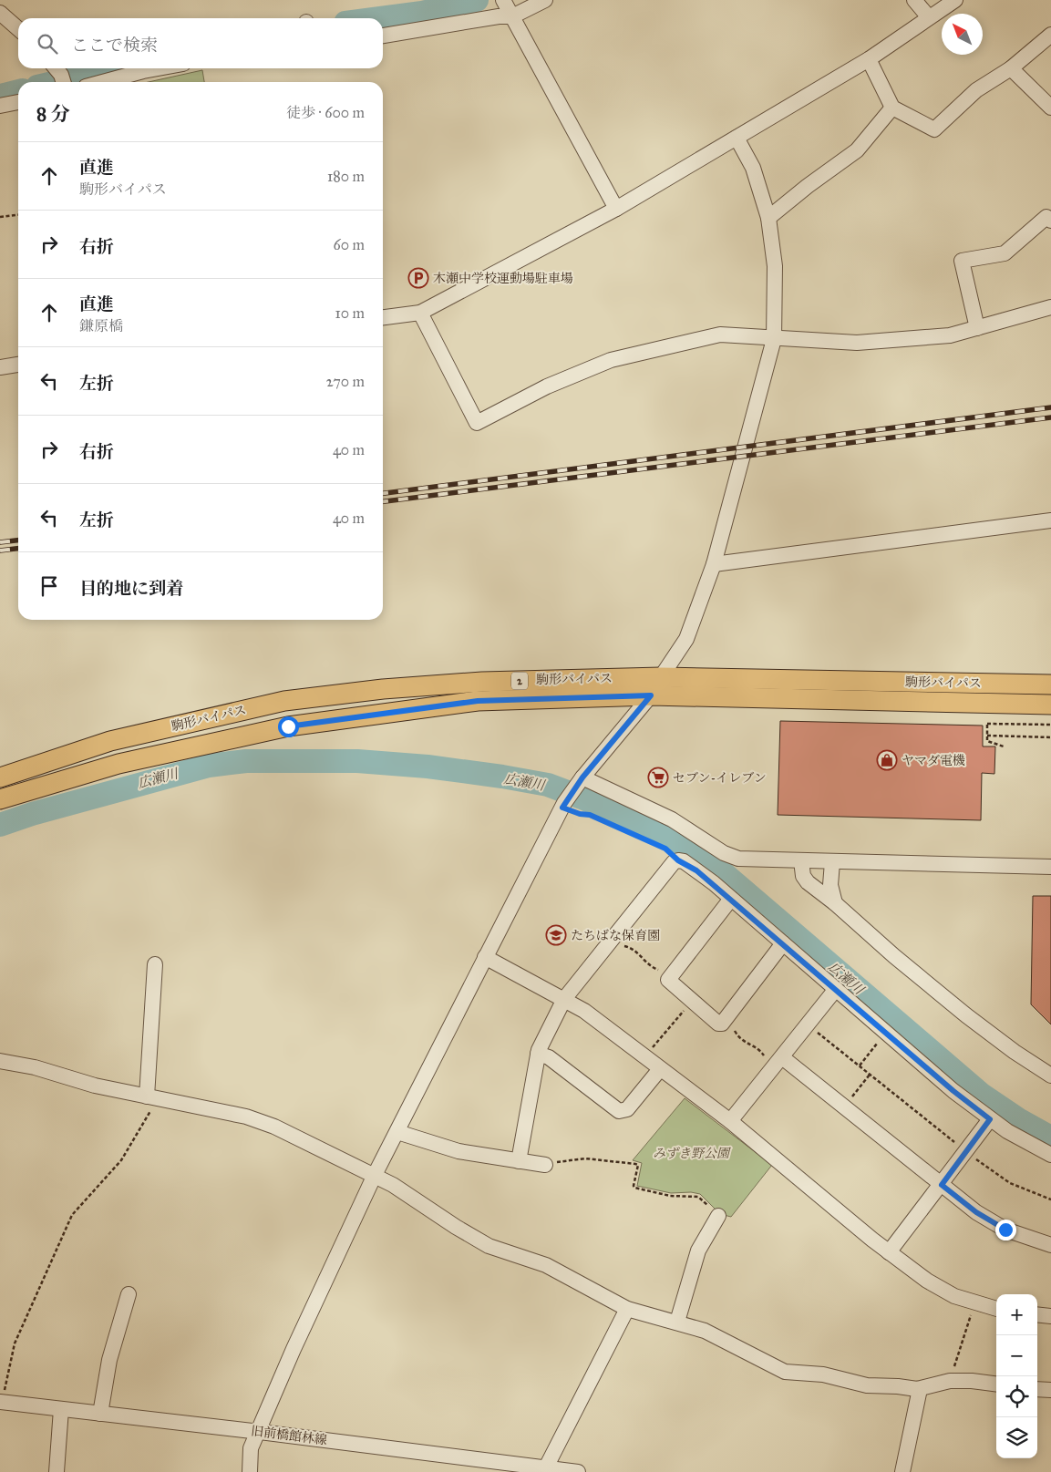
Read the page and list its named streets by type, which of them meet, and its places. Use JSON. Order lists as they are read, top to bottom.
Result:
{
  "streets": {
    "main road": ["駒形バイパス", "2"],
    "street": ["旧前橋館林線"]
  },
  "water": ["広瀬川"],
  "parks": ["みずき野公園"],
  "places": {
    "parking": ["木瀬中学校運動場駐車場"],
    "shop": ["ヤマダ電機"],
    "supermarket": ["セブン-イレブン"],
    "school or university": ["たちばな保育園"]
  },
  "north": "top left",
  "page": {
    "search": "ここで検索",
    "heading": ["8 分", "徒歩 · 600 m"],
    "list": [
      ["直進", "駒形バイパス", "180 m"],
      ["右折", "60 m"],
      ["直進", "鎌原橋", "10 m"],
      ["左折", "270 m"],
      ["右折", "40 m"],
      ["左折", "40 m"],
      "目的地に到着"
    ],
    "map_buttons": ["+", "−"]
  }
}
